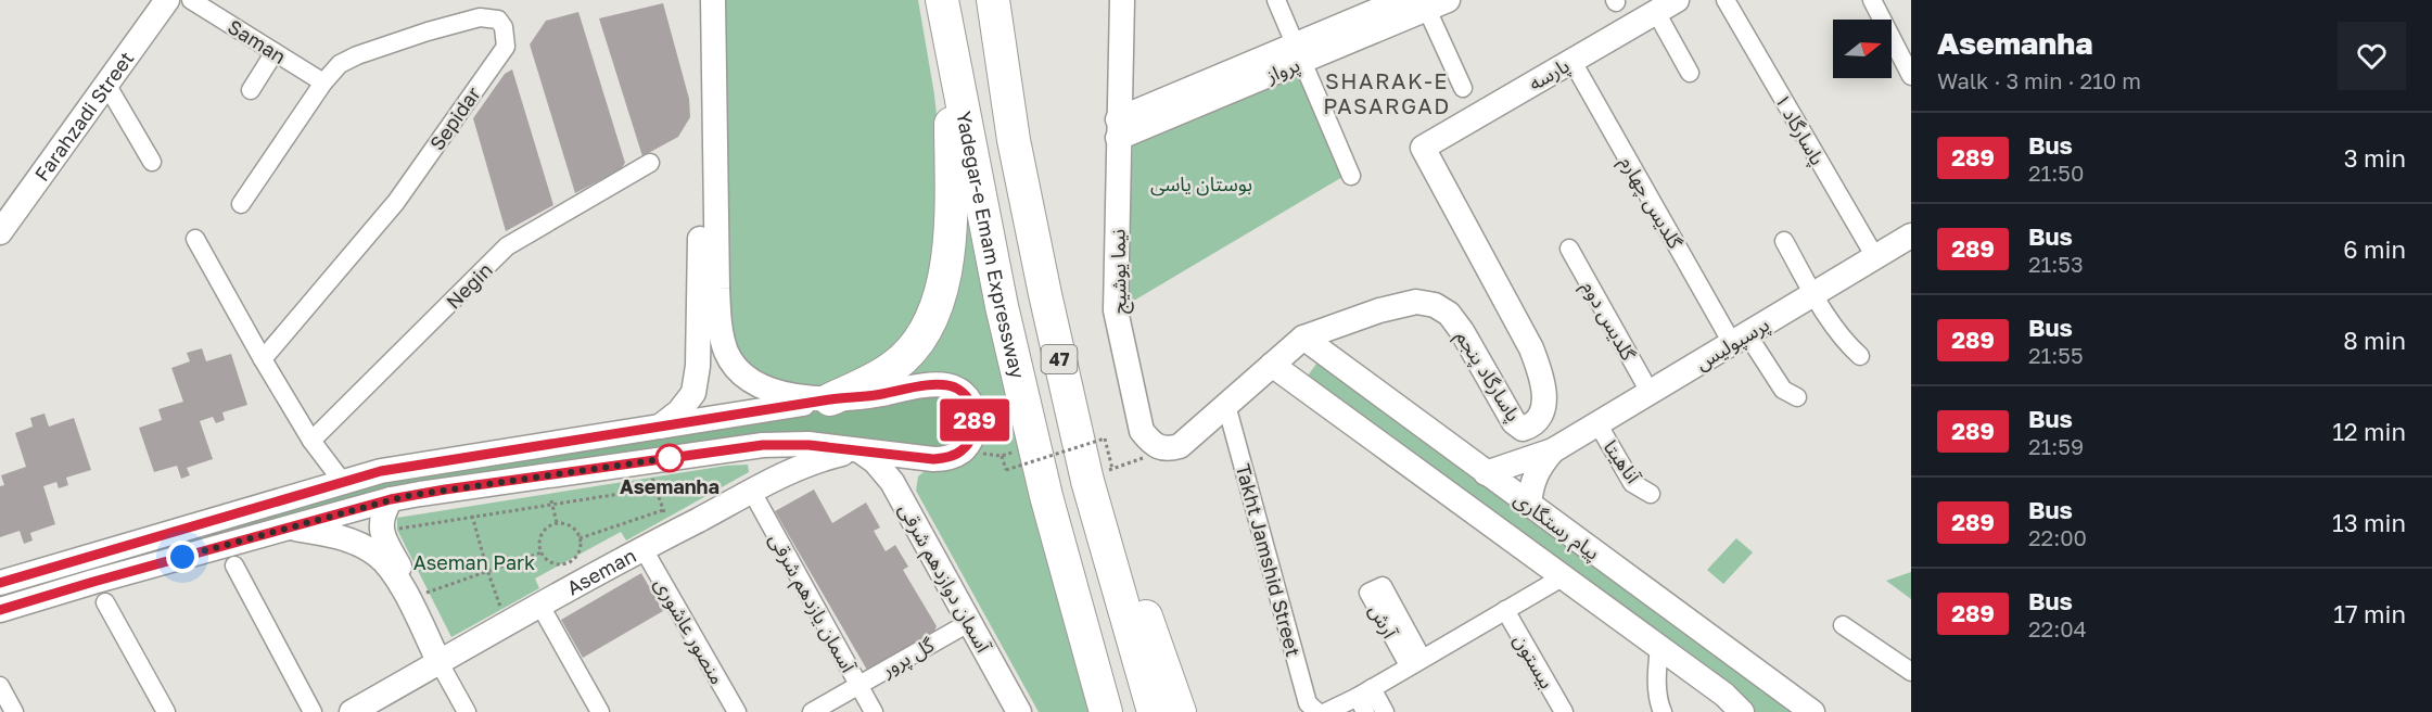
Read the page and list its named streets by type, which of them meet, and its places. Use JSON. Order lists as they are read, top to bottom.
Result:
{
  "streets": {
    "highway": ["Yadegar-e Emam Expressway", "47"],
    "street": [
      "Saman",
      "پرواز",
      "پارسه",
      "Farahzadi Street",
      "Sepidar",
      "پاسارگاد ۱",
      "گلدیس چهارم",
      "نیما یوشیج",
      "Negin",
      "گلدیس دوم",
      "پرسپولیس",
      "پاسارگاد پنجم",
      "آناهیتا",
      "پیام رستگاری",
      "Takht Jamshid Street",
      "Aseman",
      "آسمان دوازدهم شرقی",
      "آسمان یازدهم شرقی",
      "منصور عاشوری",
      "گل پرور",
      "بیستون"
    ]
  },
  "crossings": [
    ["Saman", "Sepidar"],
    ["پرواز", "نیما یوشیج"],
    ["پارسه", "گلدیس چهارم"],
    ["پارسه", "پاسارگاد پنجم"],
    ["پاسارگاد ۱", "پرسپولیس"],
    ["گلدیس چهارم", "پرسپولیس"],
    ["گلدیس دوم", "پرسپولیس"],
    ["پرسپولیس", "آناهیتا"],
    ["پرسپولیس", "پیام رستگاری"],
    ["پاسارگاد پنجم", "پیام رستگاری"],
    ["Aseman", "آسمان دوازدهم شرقی"],
    ["Aseman", "آسمان یازدهم شرقی"],
    ["Aseman", "منصور عاشوری"],
    ["آسمان دوازدهم شرقی", "گل پرور"],
    ["آسمان یازدهم شرقی", "گل پرور"]
  ],
  "districts": ["SHARAK-E PASARGAD"],
  "parks": ["بوستان یاسی", "Aseman Park"],
  "places": ["Asemanha"],
  "lines": ["bus line 289"],
  "north": "right",
  "page": {
    "on_map": "289",
    "heading": ["Asemanha", "Walk · 3 min · 210 m"],
    "list": [
      {
        "mark": "289",
        "name": "Bus",
        "note": "21:50",
        "value": "3 min"
      },
      {
        "mark": "289",
        "name": "Bus",
        "note": "21:53",
        "value": "6 min"
      },
      {
        "mark": "289",
        "name": "Bus",
        "note": "21:55",
        "value": "8 min"
      },
      {
        "mark": "289",
        "name": "Bus",
        "note": "21:59",
        "value": "12 min"
      },
      {
        "mark": "289",
        "name": "Bus",
        "note": "22:00",
        "value": "13 min"
      },
      {
        "mark": "289",
        "name": "Bus",
        "note": "22:04",
        "value": "17 min"
      }
    ]
  }
}
